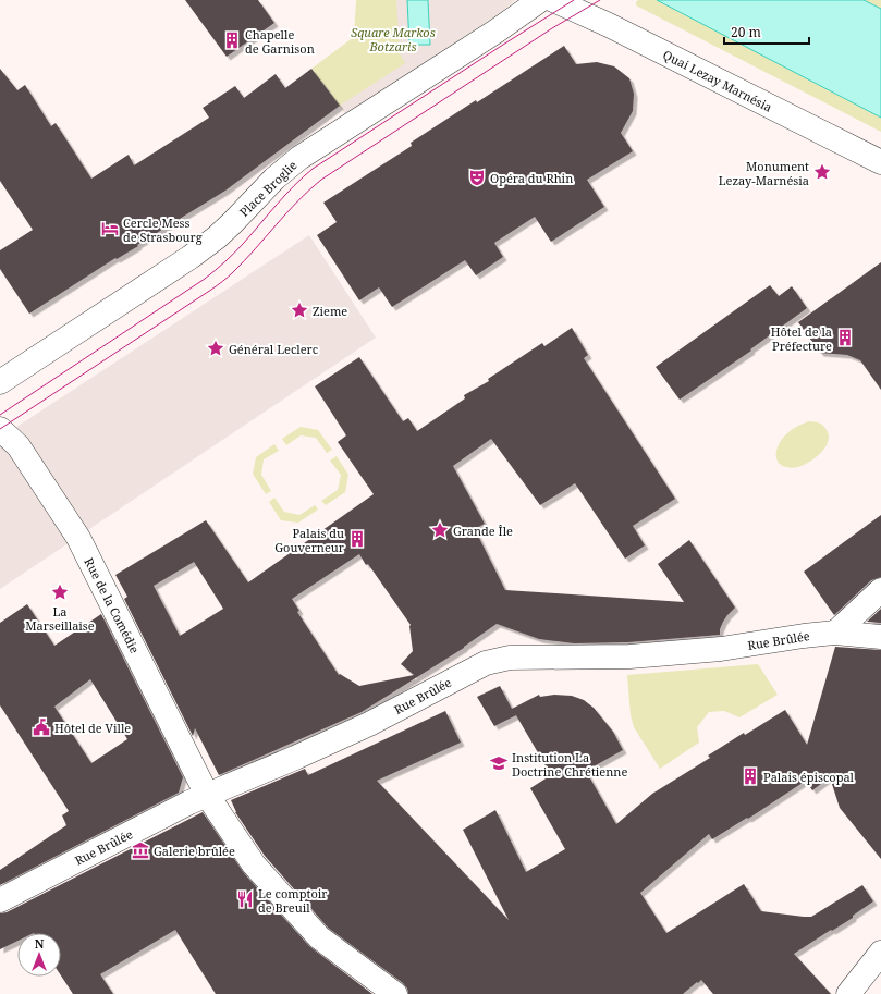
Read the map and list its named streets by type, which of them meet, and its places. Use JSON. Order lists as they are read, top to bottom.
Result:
{
  "streets": {
    "street": [
      "Quai Lezay Marnésia",
      "Place Broglie",
      "Rue de la Comédie",
      "Rue Brûlée"
    ]
  },
  "crossings": [
    ["Rue de la Comédie", "Rue Brûlée"]
  ],
  "parks": ["Square Markos Botzaris"],
  "places": {
    "building": [
      "Chapelle de Garnison",
      "Hôtel de la Préfecture",
      "Palais du Gouverneur",
      "Palais épiscopal"
    ],
    "place": [
      "Monument Lezay-Marnésia",
      "Zieme",
      "Général Leclerc",
      "Grande Île",
      "La Marseillaise"
    ],
    "theatre": ["Opéra du Rhin"],
    "hotel": ["Cercle Mess de Strasbourg"],
    "public building": ["Hôtel de Ville"],
    "school or university": ["Institution La Doctrine Chrétienne"],
    "museum": ["Galerie brûlée"],
    "restaurant": ["Le comptoir de Breuil"]
  },
  "scale_bar": "20 m",
  "north": "top"
}
